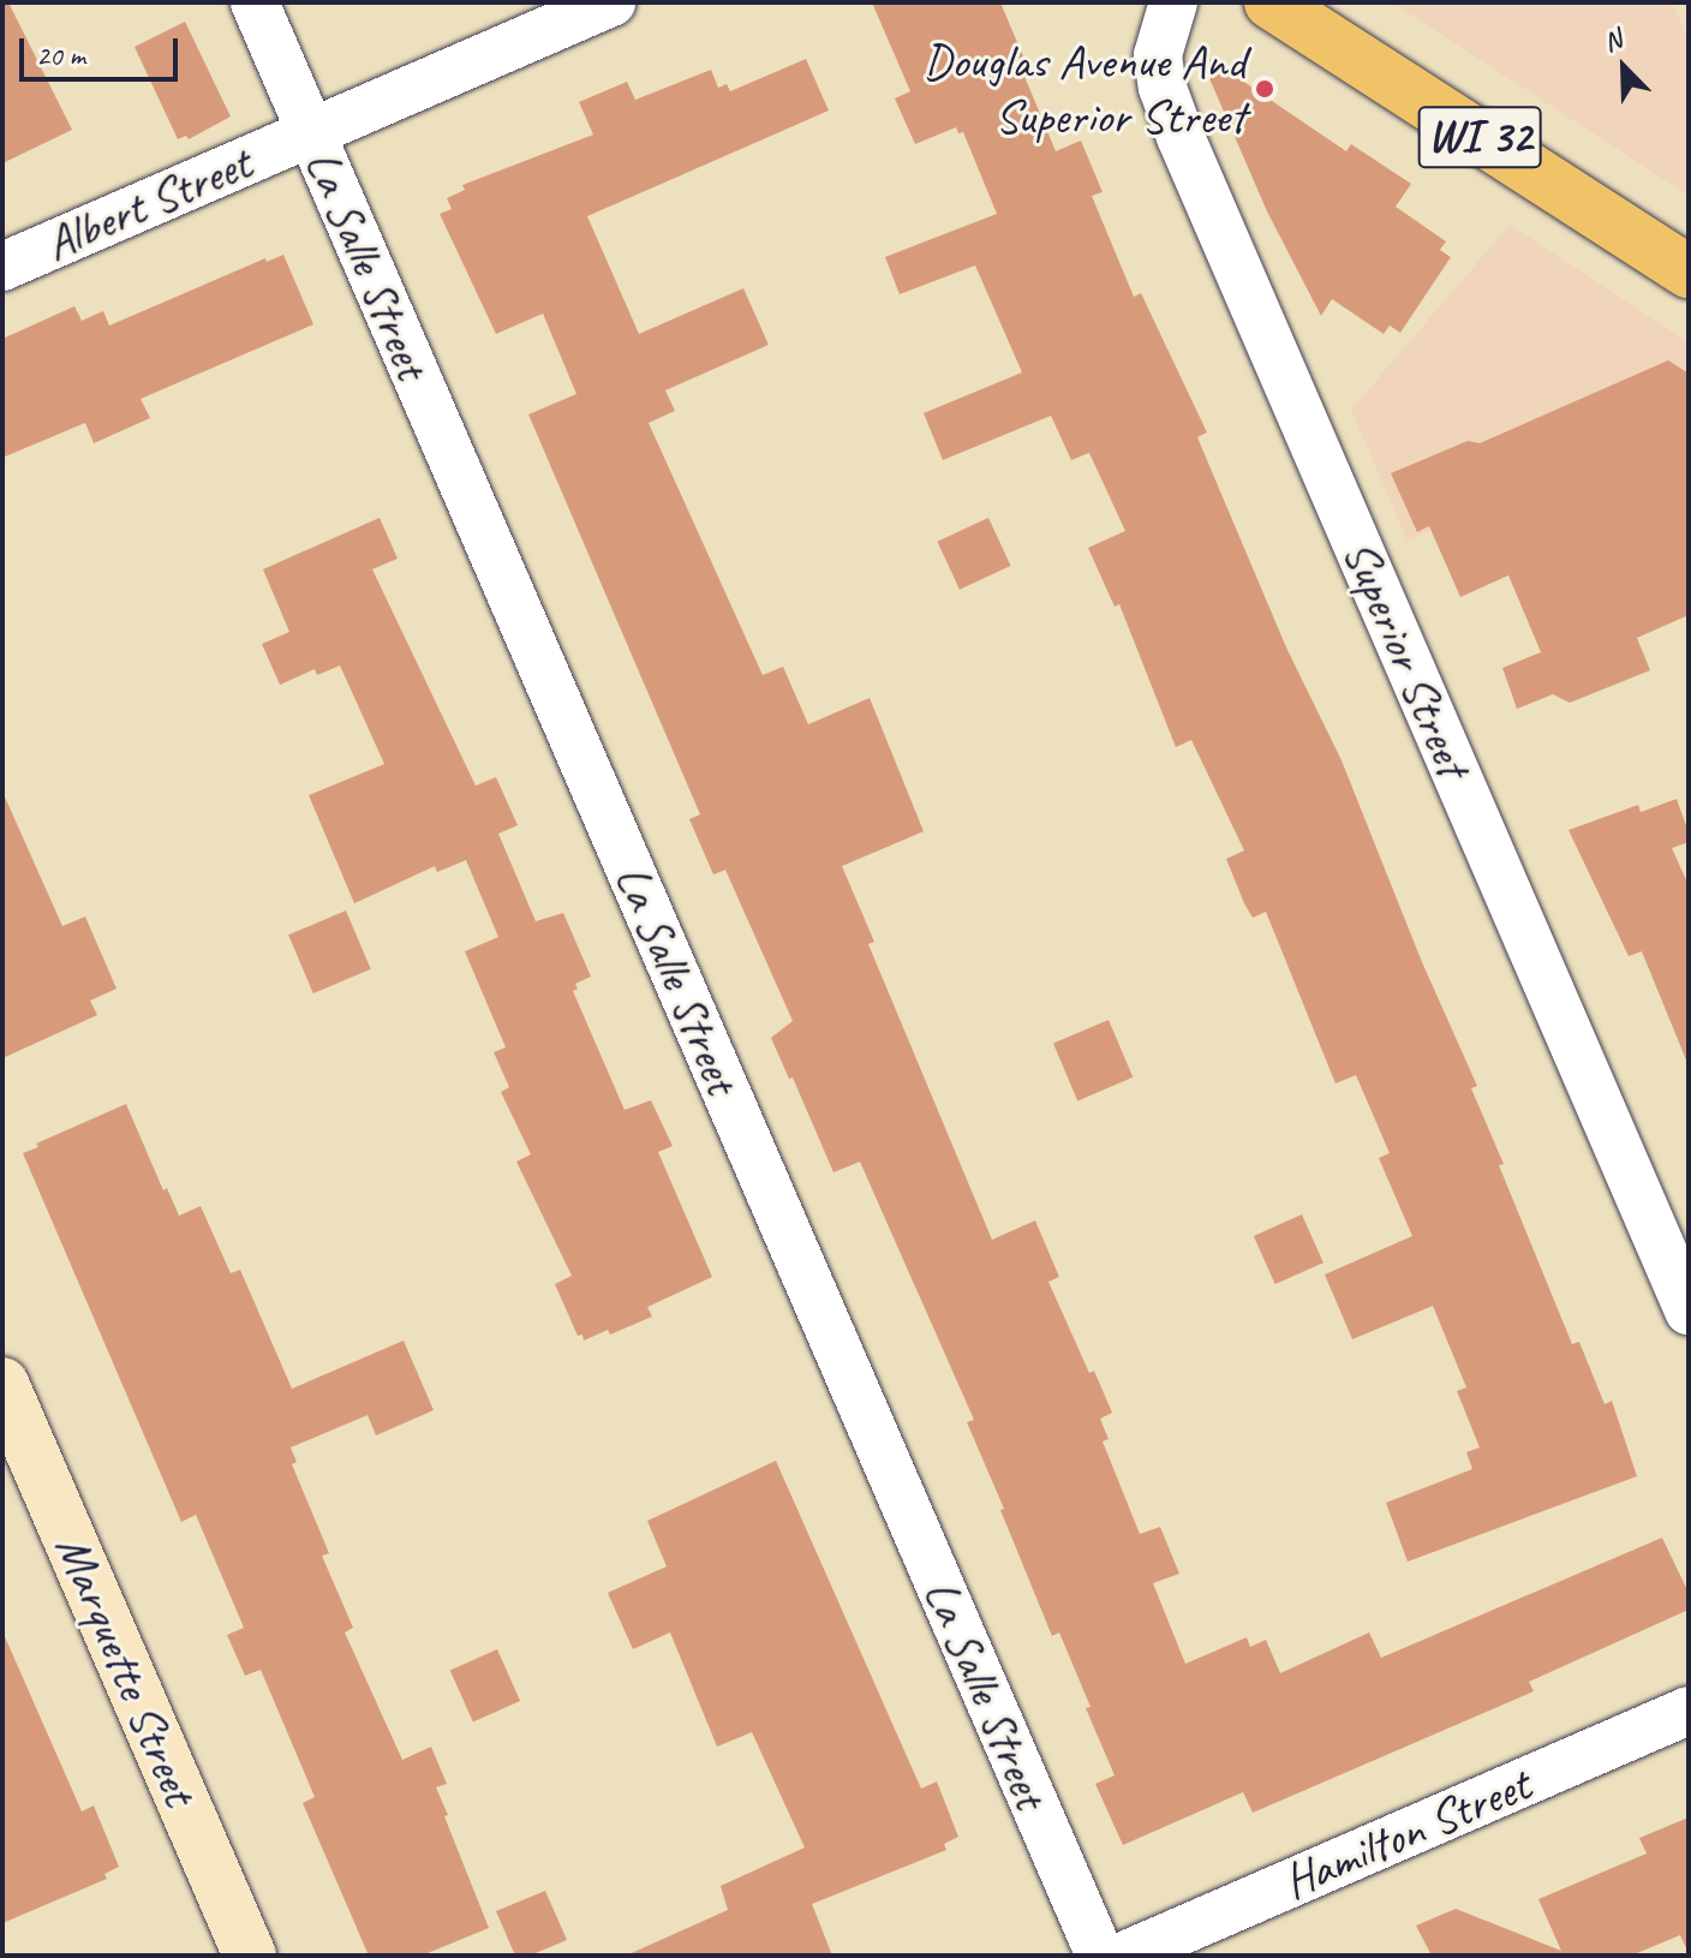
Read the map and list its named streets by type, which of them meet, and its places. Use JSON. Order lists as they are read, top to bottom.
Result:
{
  "streets": {
    "main road": ["WI 32"],
    "street": [
      "Albert Street",
      "La Salle Street",
      "Superior Street",
      "Marquette Street",
      "Hamilton Street"
    ]
  },
  "crossings": [
    ["Albert Street", "La Salle Street"]
  ],
  "places": ["Douglas Avenue And Superior Street"],
  "scale_bar": "20 m",
  "north": "top left"
}
